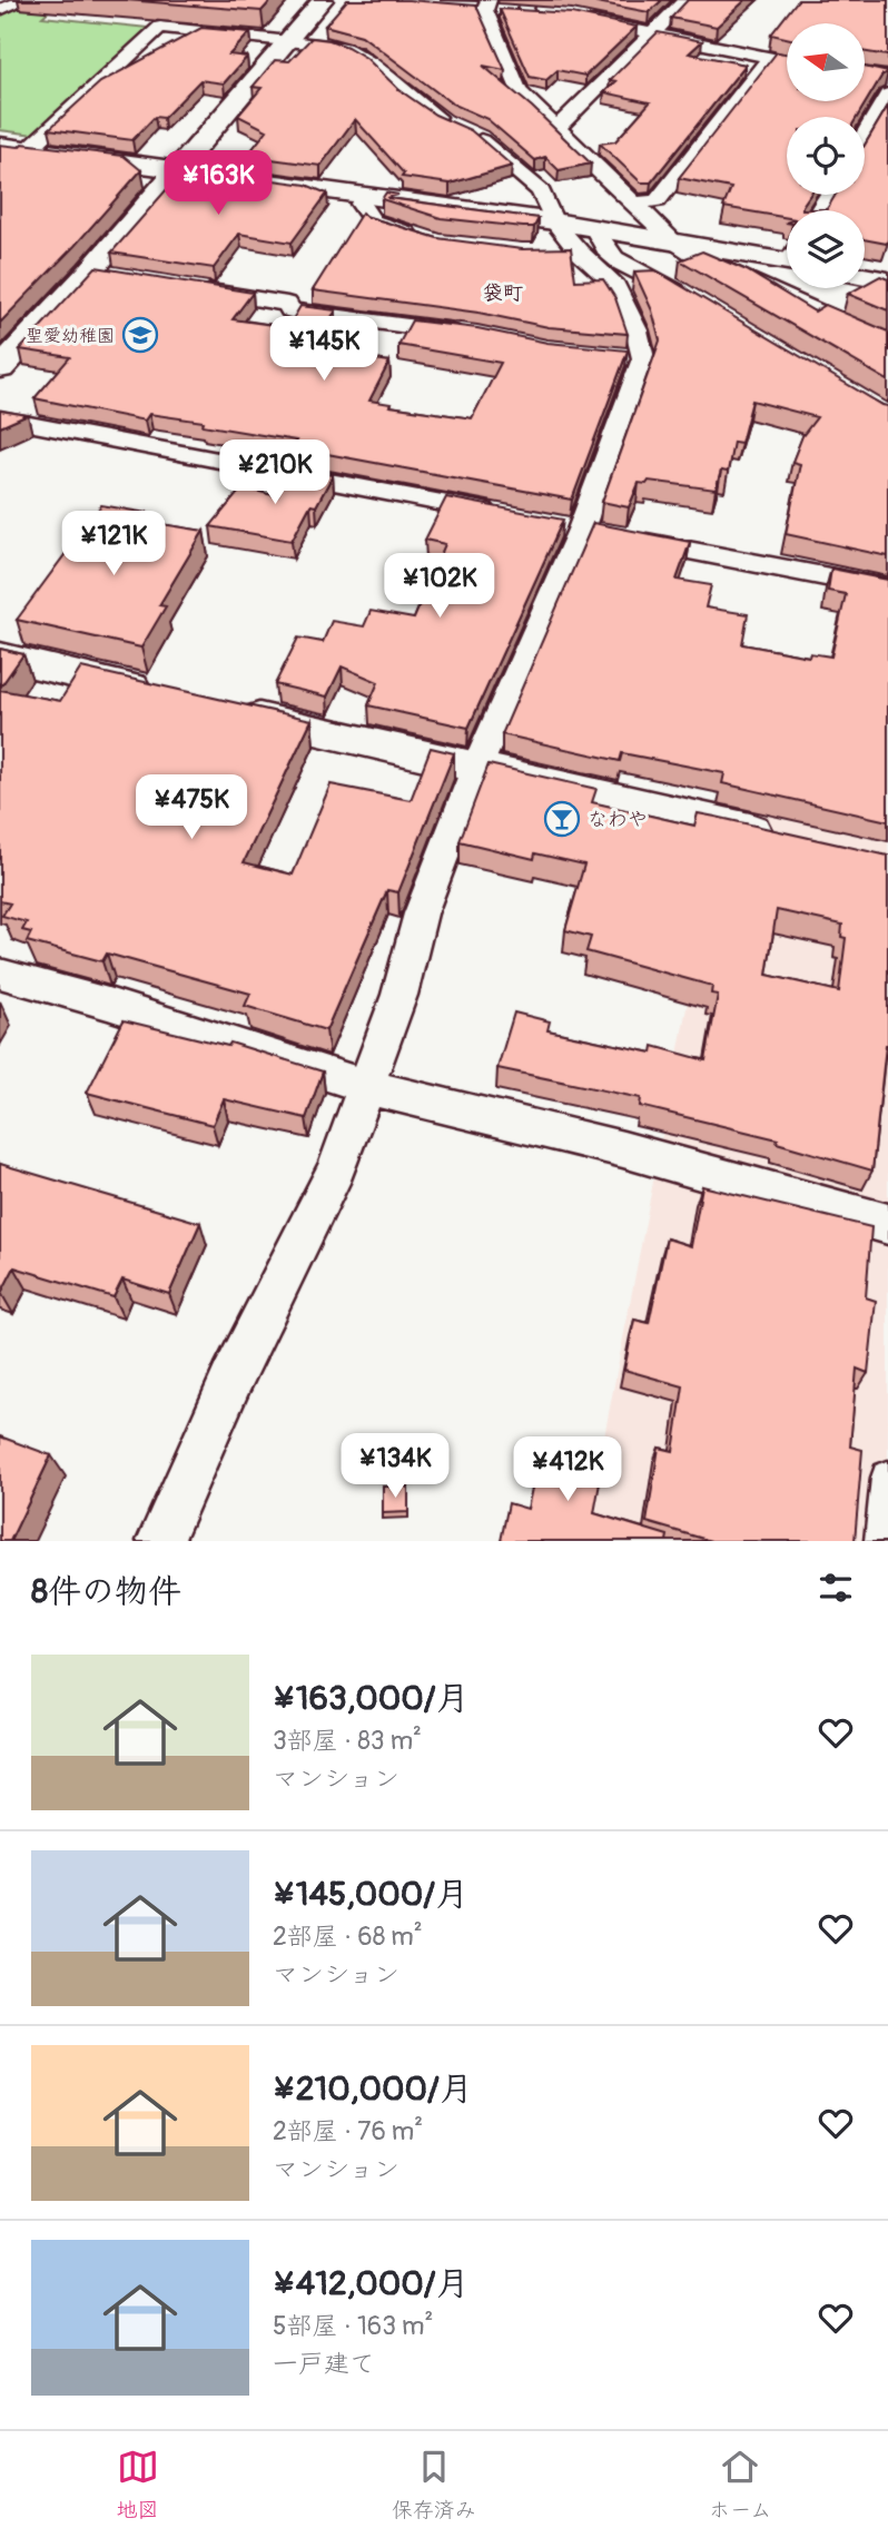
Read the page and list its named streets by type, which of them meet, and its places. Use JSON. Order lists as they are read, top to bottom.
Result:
{
  "districts": ["袋町"],
  "places": {
    "school or university": ["聖愛幼稚園"],
    "bar": ["なわや"]
  },
  "north": "left",
  "page": {
    "price": [
      "¥163K",
      "¥145K",
      "¥210K",
      "¥121K",
      "¥102K",
      "¥475K",
      "¥134K",
      "¥412K"
    ],
    "heading": "8件の物件",
    "list": [
      {
        "name": "¥163,000/月",
        "note": "3部屋 · 83 m² · マンション"
      },
      {
        "name": "¥145,000/月",
        "note": "2部屋 · 68 m² · マンション"
      },
      {
        "name": "¥210,000/月",
        "note": "2部屋 · 76 m² · マンション"
      },
      {
        "name": "¥412,000/月",
        "note": "5部屋 · 163 m² · 一戸建て"
      }
    ],
    "tabs": ["地図", "保存済み", "ホーム"]
  }
}
